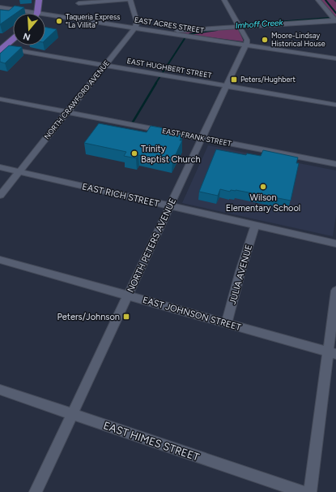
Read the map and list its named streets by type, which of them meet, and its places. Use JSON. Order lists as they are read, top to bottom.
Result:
{
  "streets": {
    "street": [
      "EAST ACRES STREET",
      "EAST HUGHBERT STREET",
      "NORTH CRAWFORD AVENUE",
      "EAST FRANK STREET",
      "EAST RICH STREET",
      "NORTH PETERS AVENUE",
      "JULIA AVENUE",
      "EAST JOHNSON STREET",
      "EAST HIMES STREET"
    ]
  },
  "crossings": [
    ["EAST ACRES STREET", "NORTH CRAWFORD AVENUE"],
    ["EAST ACRES STREET", "NORTH PETERS AVENUE"],
    ["EAST HUGHBERT STREET", "NORTH CRAWFORD AVENUE"],
    ["EAST HUGHBERT STREET", "NORTH PETERS AVENUE"],
    ["NORTH CRAWFORD AVENUE", "EAST FRANK STREET"],
    ["NORTH CRAWFORD AVENUE", "EAST RICH STREET"],
    ["EAST FRANK STREET", "NORTH PETERS AVENUE"],
    ["EAST RICH STREET", "NORTH PETERS AVENUE"],
    ["EAST RICH STREET", "JULIA AVENUE"],
    ["NORTH PETERS AVENUE", "EAST JOHNSON STREET"],
    ["NORTH PETERS AVENUE", "EAST HIMES STREET"],
    ["JULIA AVENUE", "EAST JOHNSON STREET"]
  ],
  "water": ["Imhoff Creek"],
  "places": {
    "other": [
      "Taqueria Express \"La Villita\"",
      "Moore-Lindsay Historical House",
      "Trinity Baptist Church",
      "Wilson Elementary School"
    ],
    "transit": ["Peters/Hughbert", "Peters/Johnson"]
  },
  "north": "bottom"
}
